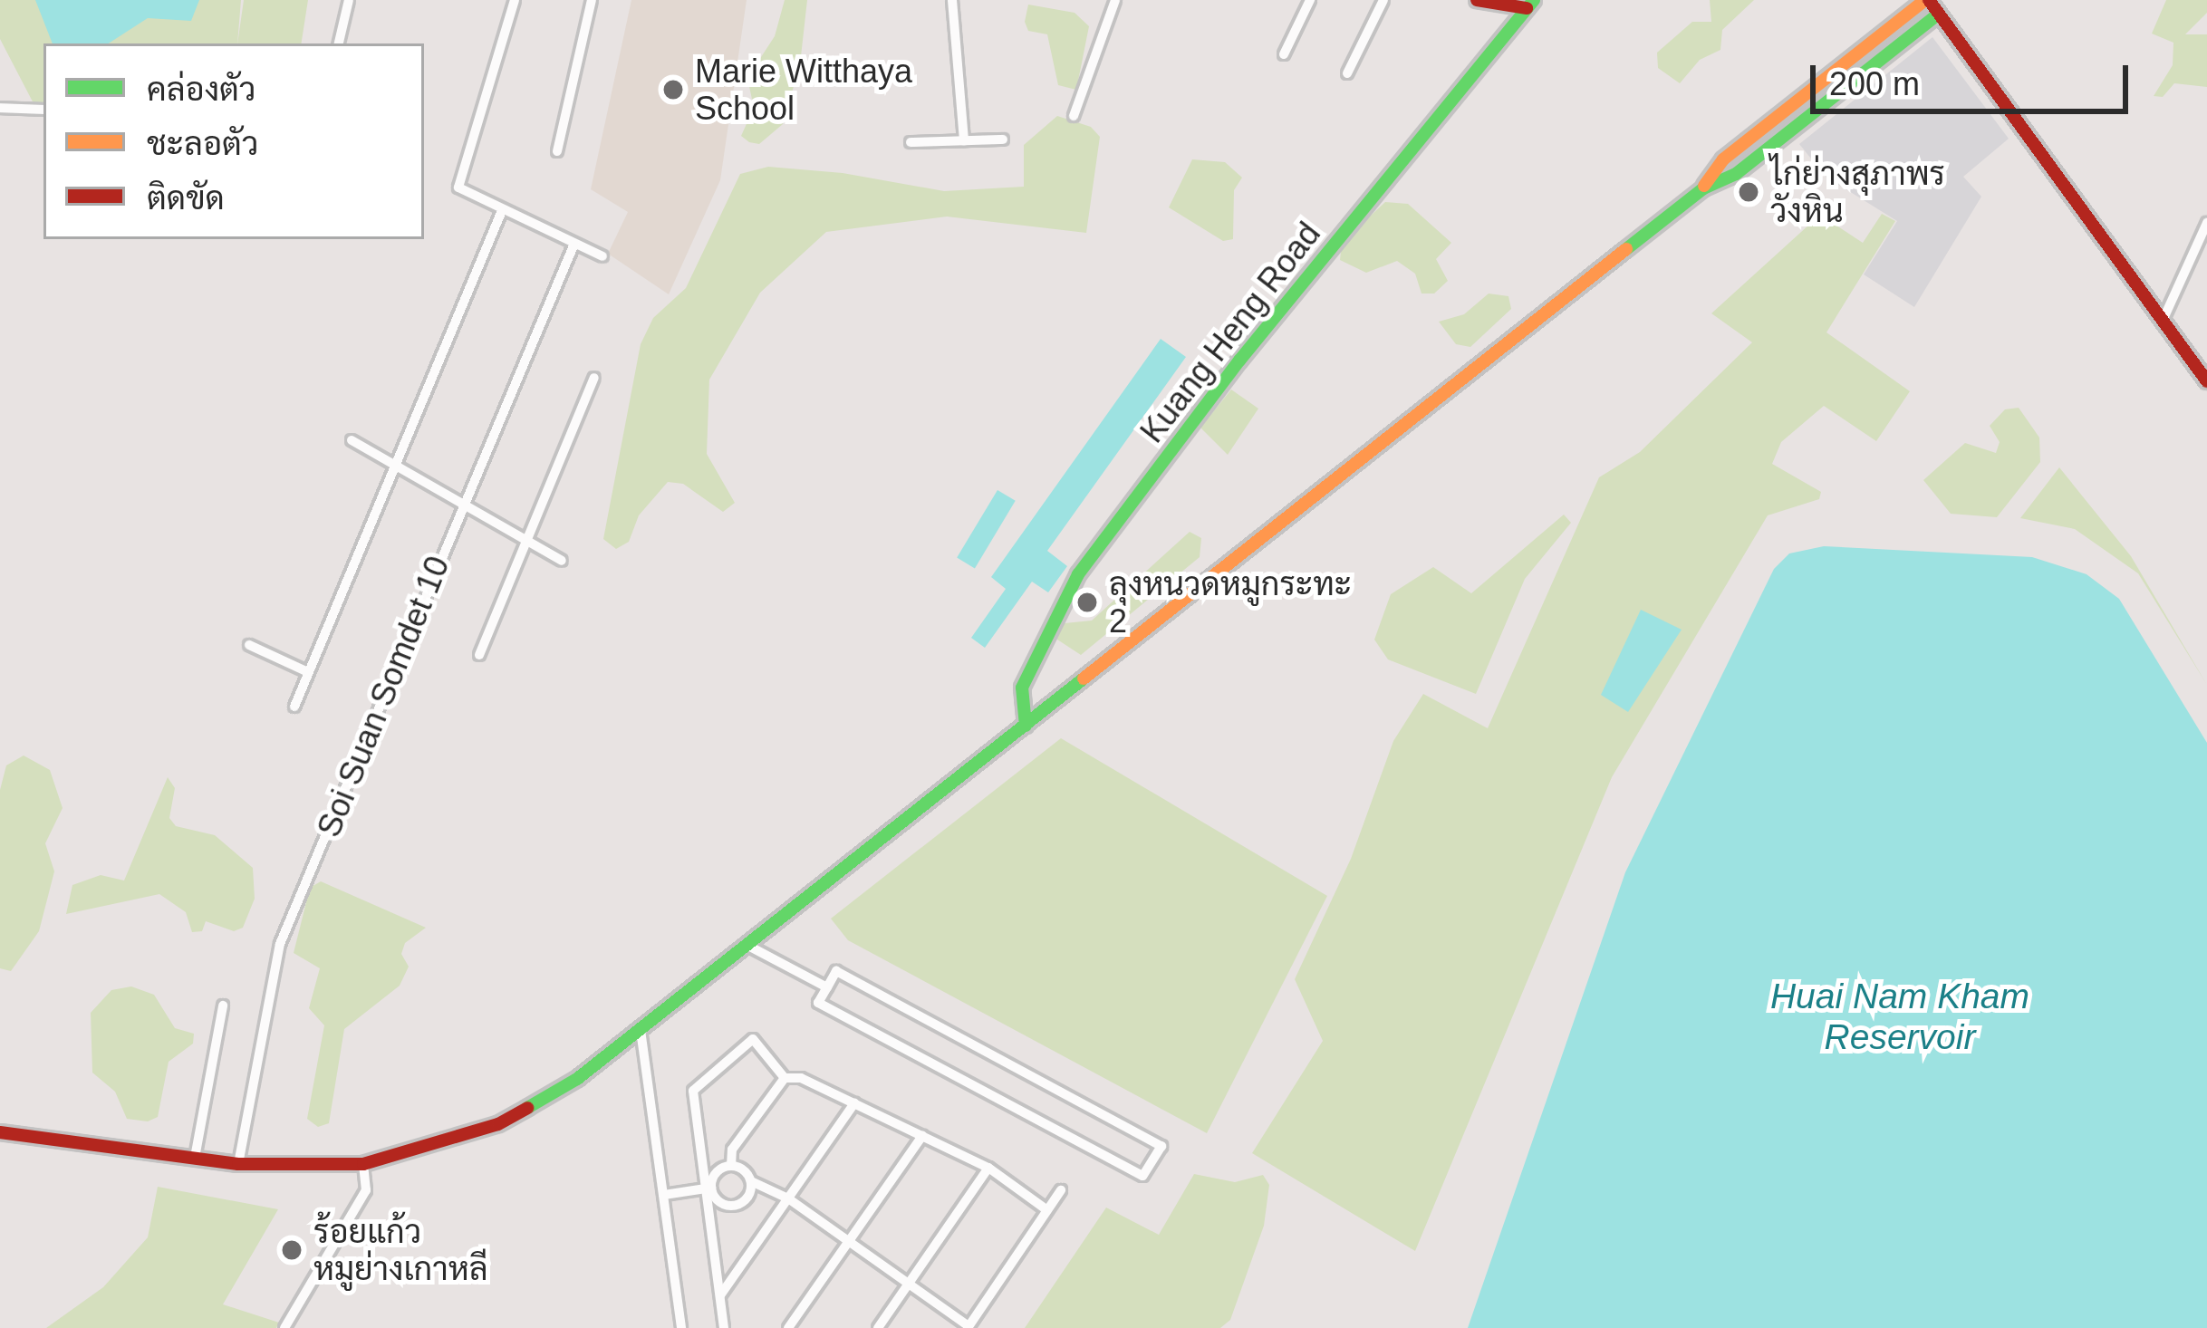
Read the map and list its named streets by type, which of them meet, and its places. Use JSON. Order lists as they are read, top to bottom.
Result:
{
  "streets": {
    "main road": ["Kuang Heng Road"],
    "street": ["Soi Suan Somdet 10"]
  },
  "water": ["Huai Nam Kham Reservoir"],
  "places": [
    "Marie Witthaya School",
    "ไก่ย่างสุภาพร วังหิน",
    "ลุงหนวดหมูกระทะ 2",
    "ร้อยแก้ว หมูย่างเกาหลี"
  ],
  "legend": ["คล่องตัว", "ชะลอตัว", "ติดขัด"],
  "scale_bar": "200 m"
}
